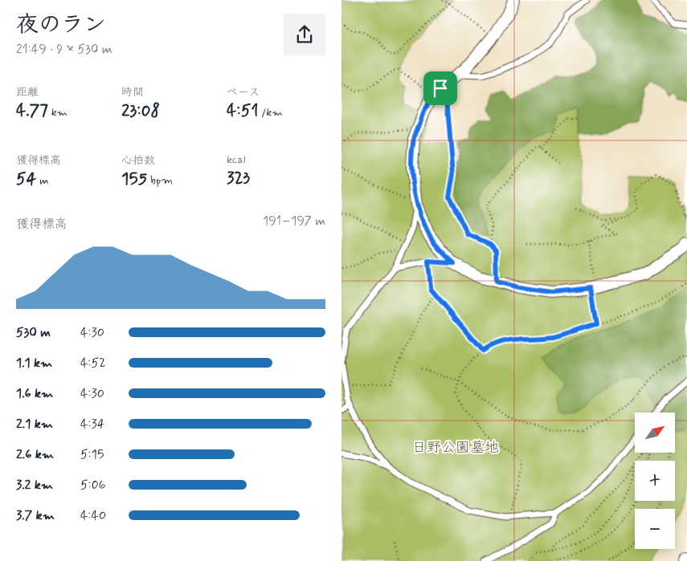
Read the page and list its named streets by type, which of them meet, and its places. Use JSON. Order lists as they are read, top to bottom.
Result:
{
  "parks": ["日野公園墓地"],
  "north": "top right",
  "page": {
    "heading": ["夜のラン", "21:49 · 9 × 530 m"],
    "stats": [
      ["距離", "4.77 km"],
      ["時間", "23:08"],
      ["ペース", "4:51 /km"],
      ["獲得標高", "54 m"],
      ["心拍数", "155 bpm"],
      ["kcal", "323"]
    ],
    "chart": ["獲得標高", "191–197 m"],
    "list": [
      {
        "name": "530 m",
        "note": "4:30"
      },
      {
        "name": "1.1 km",
        "note": "4:52"
      },
      {
        "name": "1.6 km",
        "note": "4:30"
      },
      {
        "name": "2.1 km",
        "note": "4:34"
      },
      {
        "name": "2.6 km",
        "note": "5:15"
      },
      {
        "name": "3.2 km",
        "note": "5:06"
      },
      {
        "name": "3.7 km",
        "note": "4:40"
      }
    ],
    "map_buttons": ["+", "−"]
  }
}
